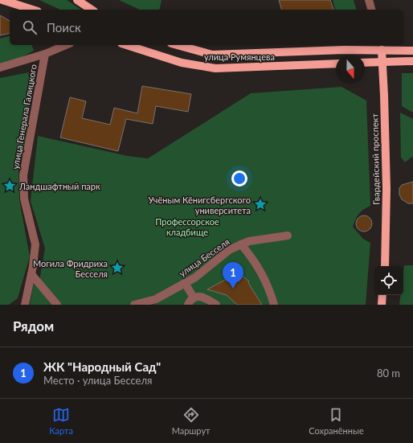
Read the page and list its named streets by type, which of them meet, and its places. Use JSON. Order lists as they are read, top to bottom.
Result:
{
  "streets": {
    "main road": ["улица Румянцева", "Гвардейский проспект"],
    "street": ["улица Генерала Галицкого", "улица Бесселя"]
  },
  "crossings": [
    ["улица Румянцева", "Гвардейский проспект"]
  ],
  "parks": ["Профессорское кладбище"],
  "places": {
    "place": ["Ландшафтный парк", "Учёным Кёнигсбергского университета", "Могила Фридриха Бесселя"]
  },
  "north": "bottom",
  "page": {
    "search": "Поиск",
    "pins": "1",
    "heading": "Рядом",
    "list": [
      {
        "mark": "1",
        "name": "ЖК \"Народный Сад\"",
        "note": "Место · улица Бесселя",
        "value": "80 m"
      }
    ],
    "nav": ["Карта", "Маршрут", "Сохранённые"]
  }
}
